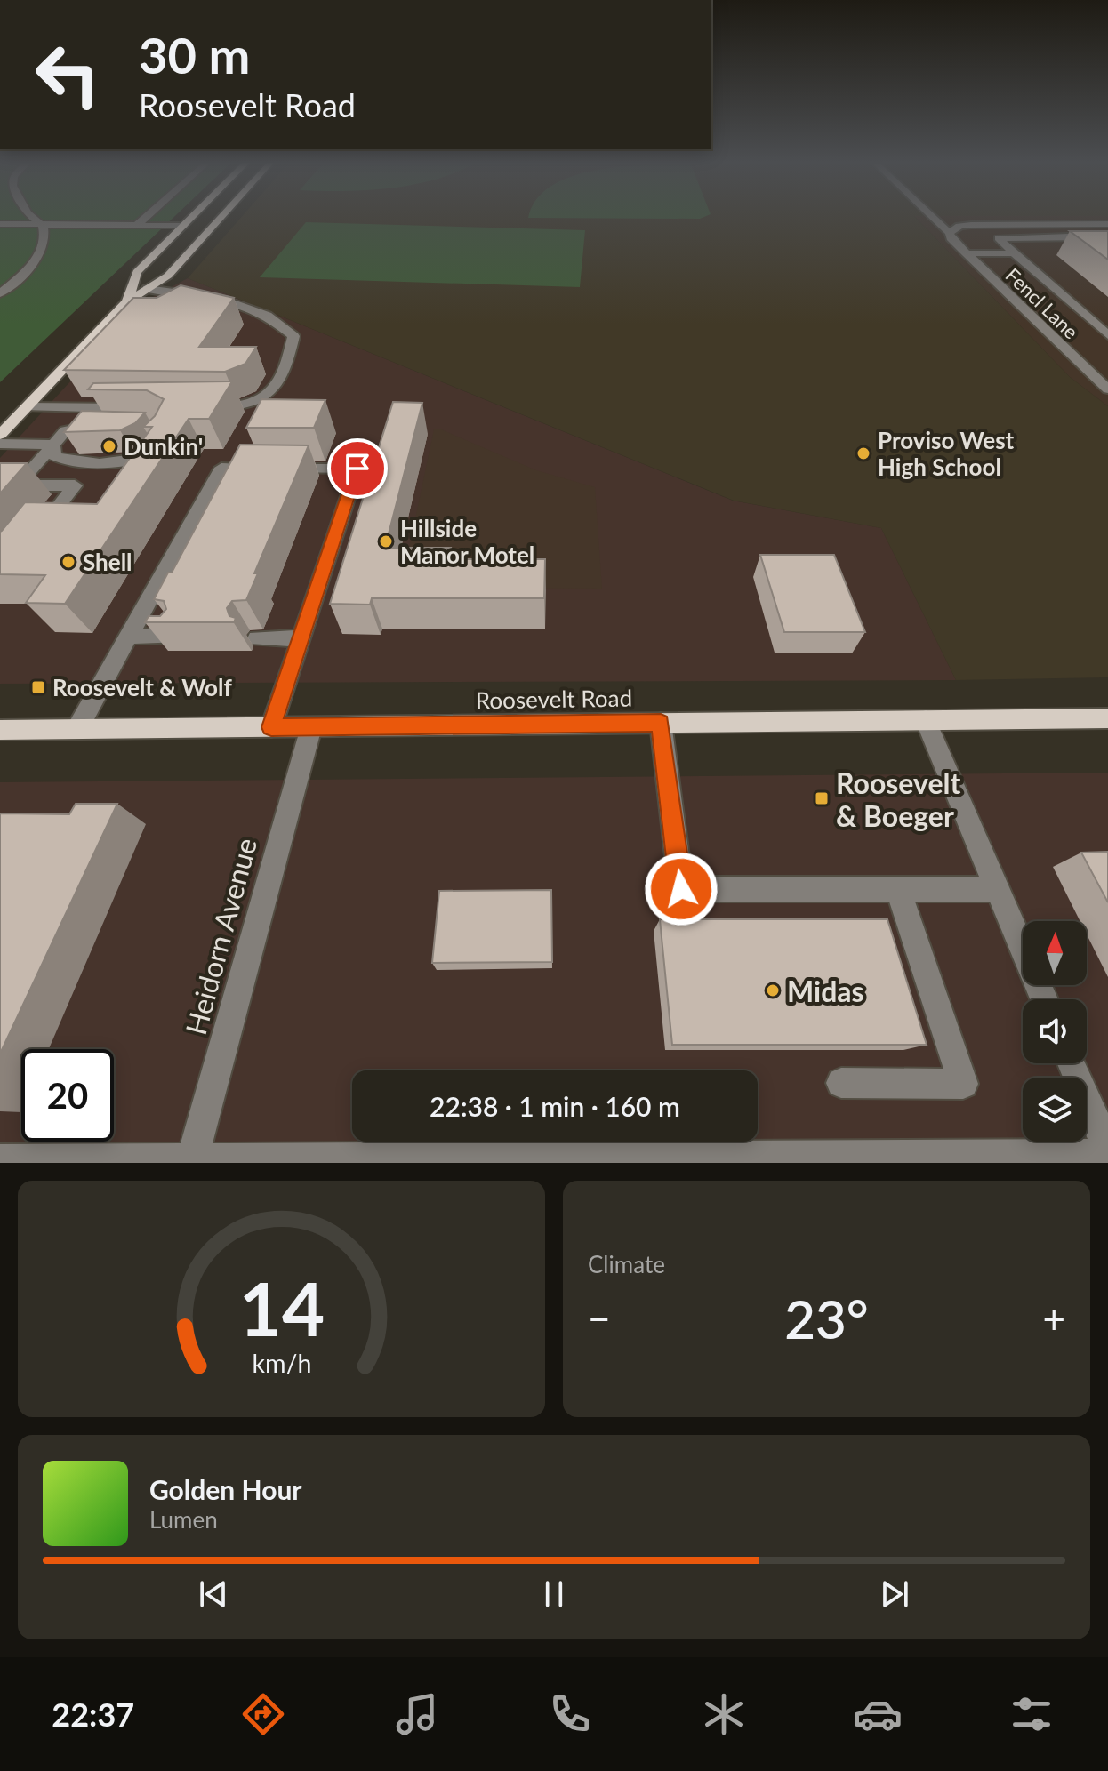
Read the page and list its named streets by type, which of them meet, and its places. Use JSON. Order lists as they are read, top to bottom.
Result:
{
  "streets": {
    "main road": ["Roosevelt Road"],
    "street": ["Fencl Lane", "Heidorn Avenue"]
  },
  "crossings": [
    ["Roosevelt Road", "Heidorn Avenue"]
  ],
  "places": {
    "other": [
      "Dunkin'",
      "Proviso West High School",
      "Hillside Manor Motel",
      "Shell",
      "Midas"
    ],
    "transit": ["Roosevelt & Wolf", "Roosevelt & Boeger"]
  },
  "north": "top",
  "page": {
    "turn": ["30 m", "Roosevelt Road"],
    "limit": "20",
    "trip": "22:38 · 1 min · 160 m",
    "tile": "Climate",
    "heat": ["−", "23°", "+"],
    "song": ["Golden Hour", "Lumen"],
    "tabs": "22:37",
    "gauge": ["14", "km/h"]
  }
}
